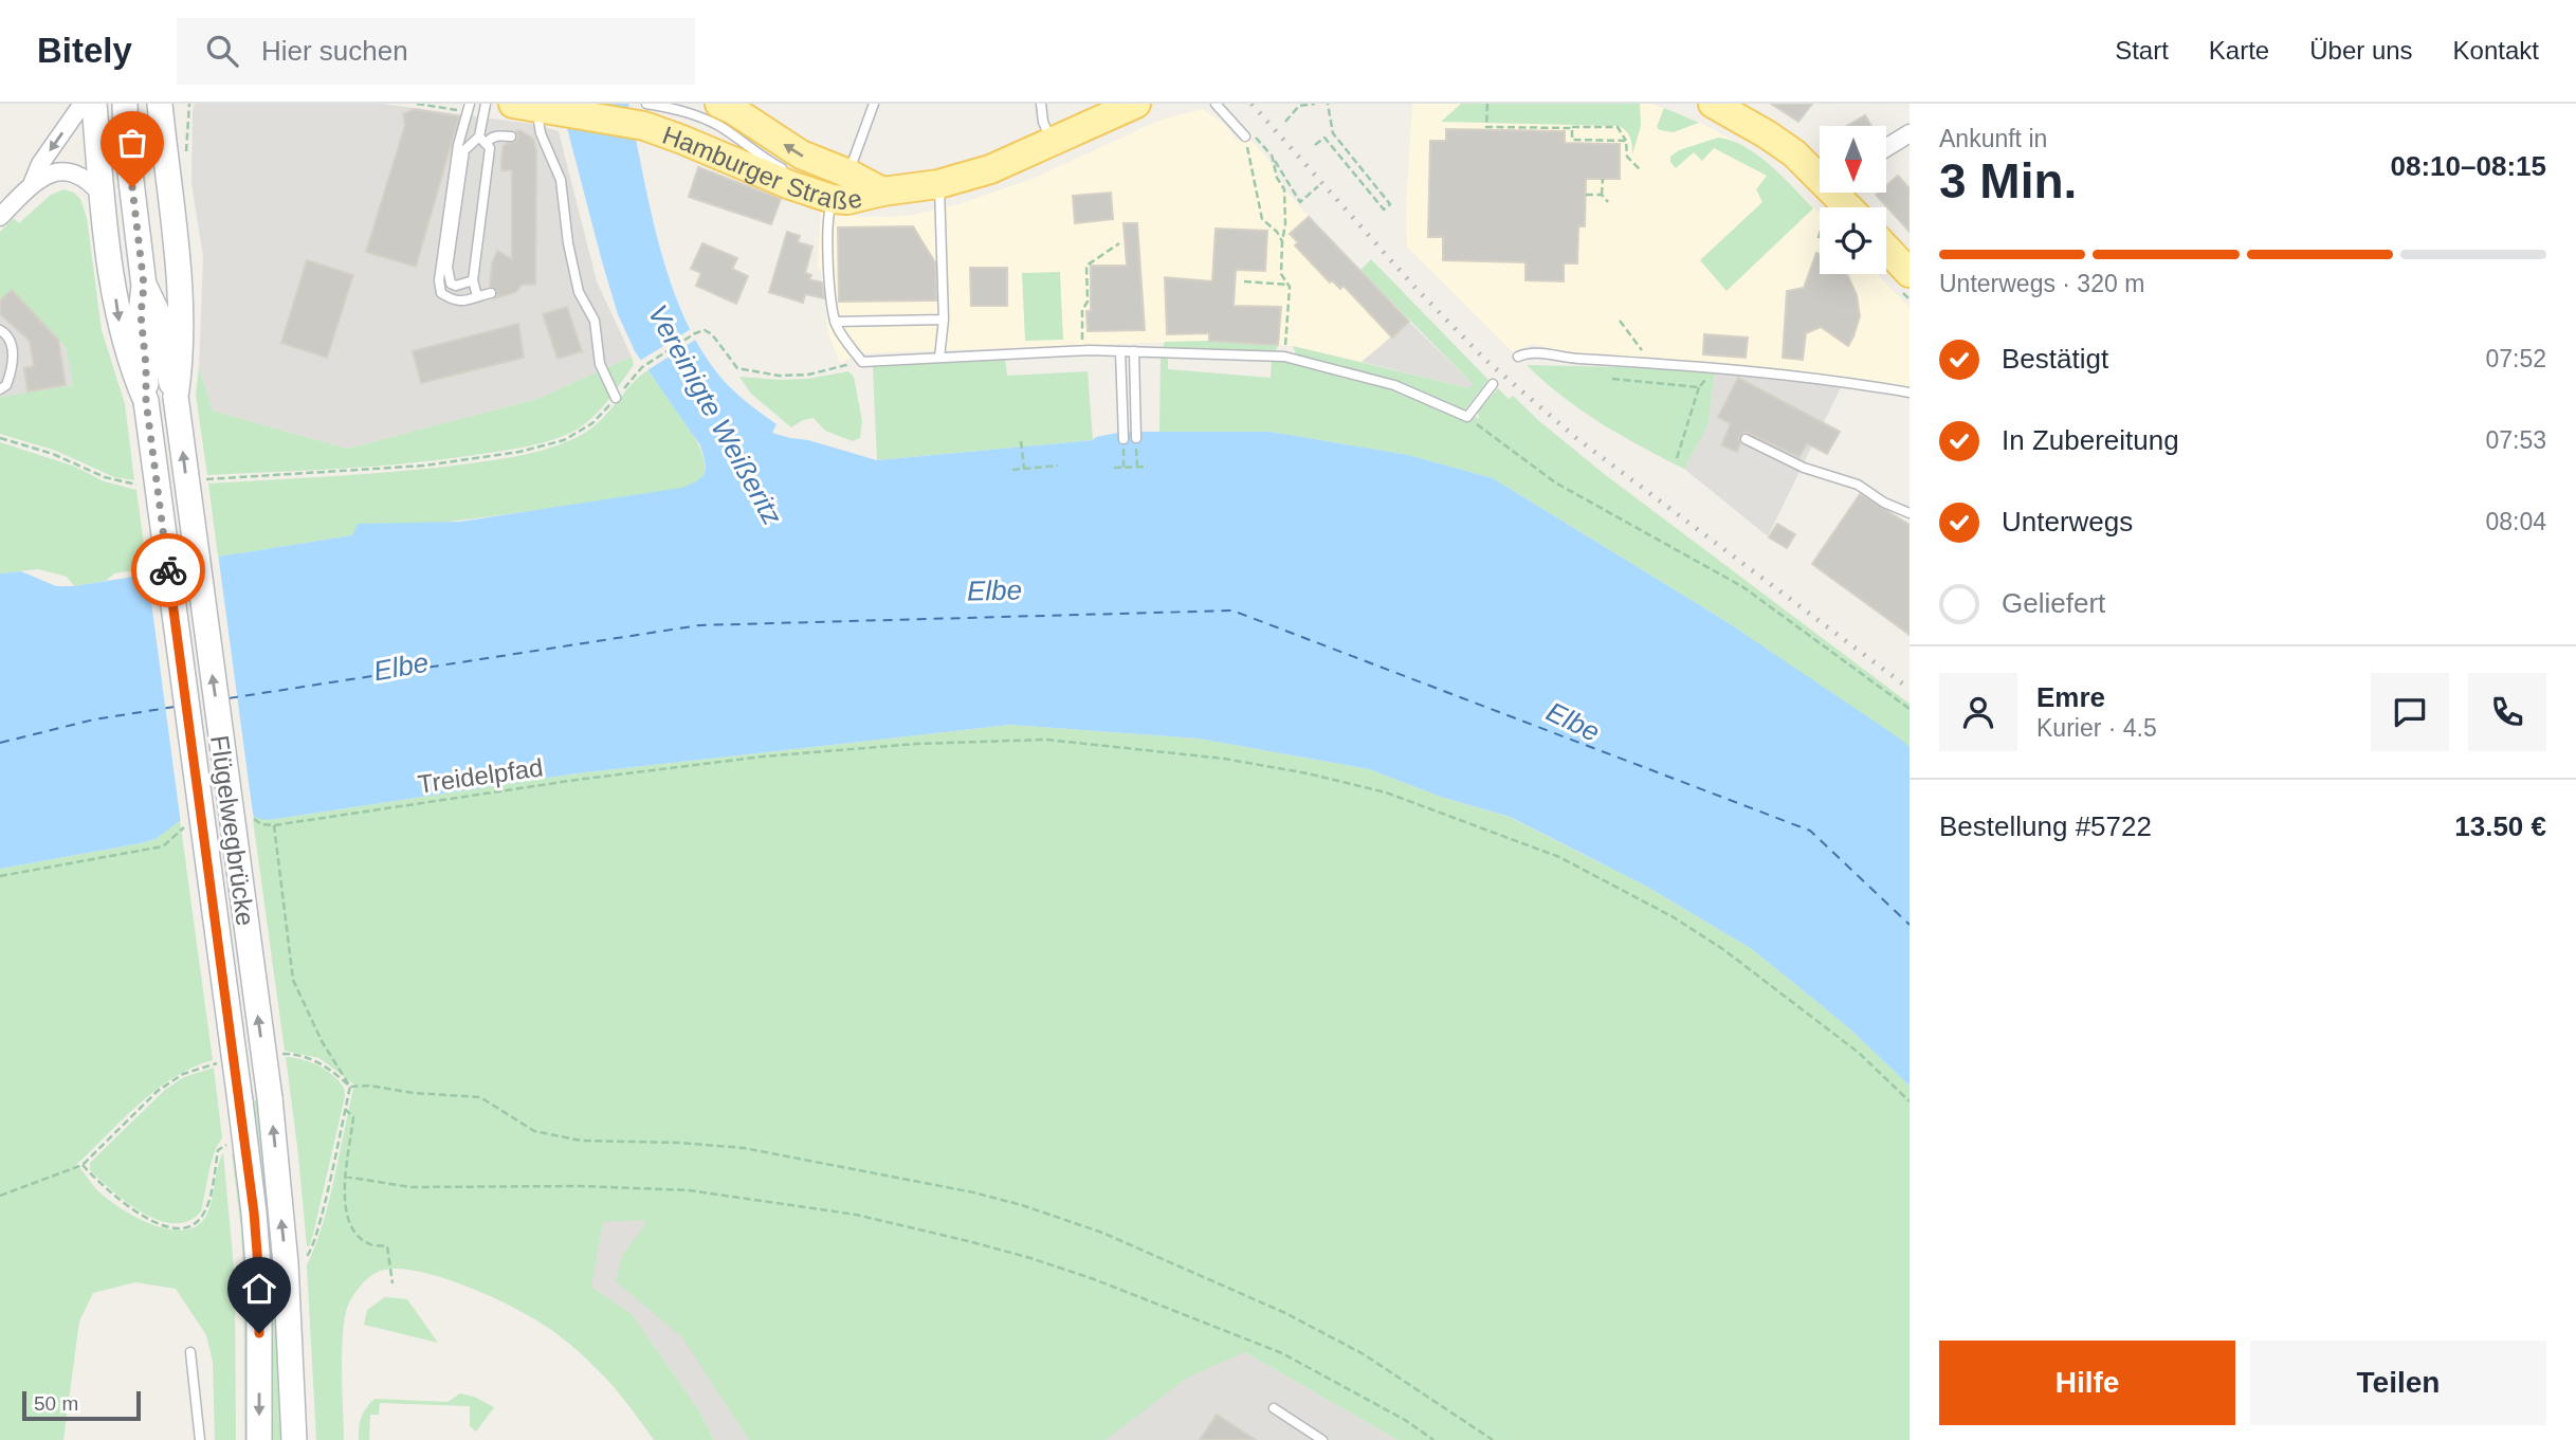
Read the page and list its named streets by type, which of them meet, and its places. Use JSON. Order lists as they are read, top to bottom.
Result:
{
  "streets": {
    "main road": ["Hamburger Straße", "Flügelwegbrücke"],
    "path": ["Treidelpfad"]
  },
  "water": ["Vereinigte Weißeritz", "Elbe"],
  "scale_bar": "50 m",
  "north": "bottom",
  "page": {
    "header": "Bitely",
    "search": "Hier suchen",
    "nav": [
      "Start",
      "Karte",
      "Über uns",
      "Kontakt"
    ],
    "heading": ["3 Min.", "Ankunft in", "08:10–08:15"],
    "panel": [
      "Emre",
      "Kurier · 4.5",
      "Bestellung #5722",
      "13.50 €"
    ],
    "bar": "Unterwegs · 320 m",
    "list": [
      ["Bestätigt", "07:52"],
      ["In Zubereitung", "07:53"],
      ["Unterwegs", "08:04"],
      "Geliefert"
    ],
    "buttons": ["Hilfe", "Teilen"],
    "scale": "50 m"
  }
}
